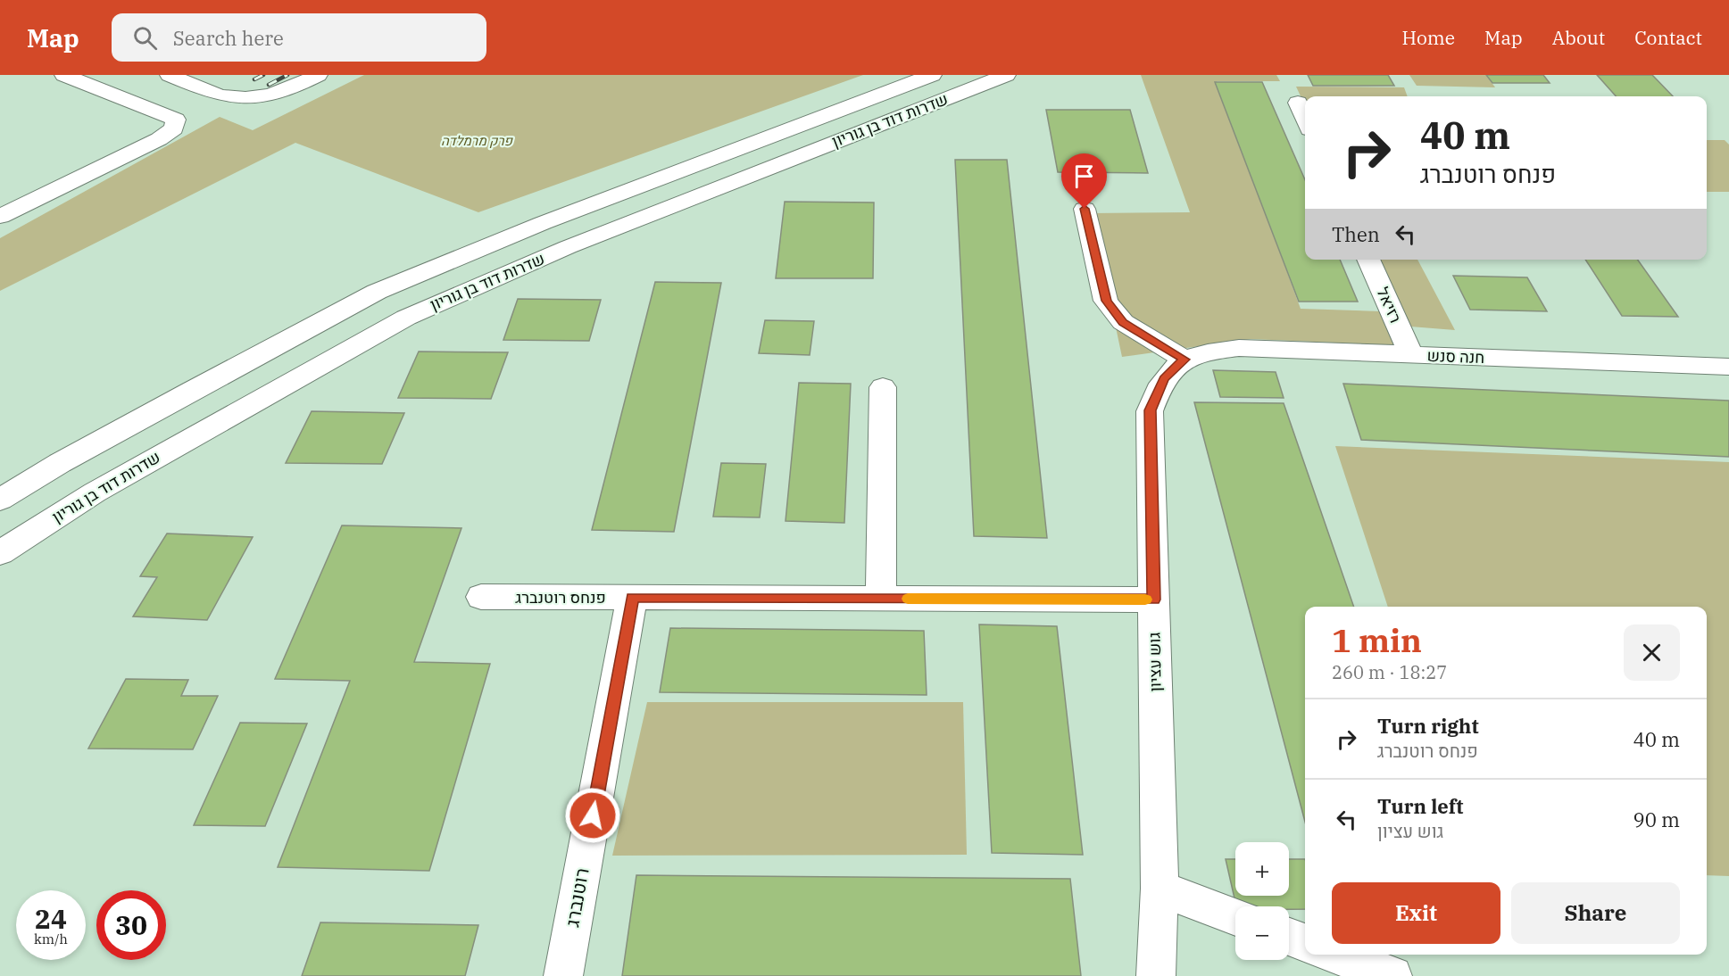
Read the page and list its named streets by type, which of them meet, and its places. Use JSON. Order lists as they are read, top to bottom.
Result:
{
  "streets": {
    "street": [
      "שדרות דוד בן גוריון",
      "רזיאל",
      "חנה סנש",
      "פנחס רוטנברג",
      "גוש עציון",
      "רוטנברג"
    ]
  },
  "crossings": [
    ["רזיאל", "חנה סנש"],
    ["חנה סנש", "גוש עציון"],
    ["פנחס רוטנברג", "גוש עציון"],
    ["פנחס רוטנברג", "רוטנברג"]
  ],
  "parks": ["פרק מרמלדה"],
  "page": {
    "header": "Map",
    "search": "Search here",
    "nav": [
      "Home",
      "Map",
      "About",
      "Contact"
    ],
    "turn": ["40 m", "פנחס רוטנברג"],
    "then": "Then",
    "heading": ["1 min", "260 m · 18:27"],
    "list": [
      {
        "name": "Turn right",
        "note": "פנחס רוטנברג",
        "value": "40 m"
      },
      {
        "name": "Turn left",
        "note": "גוש עציון",
        "value": "90 m"
      }
    ],
    "map_buttons": ["+", "−"],
    "buttons": ["Exit", "Share"],
    "speed": "24 km/h",
    "limit": "30"
  }
}
